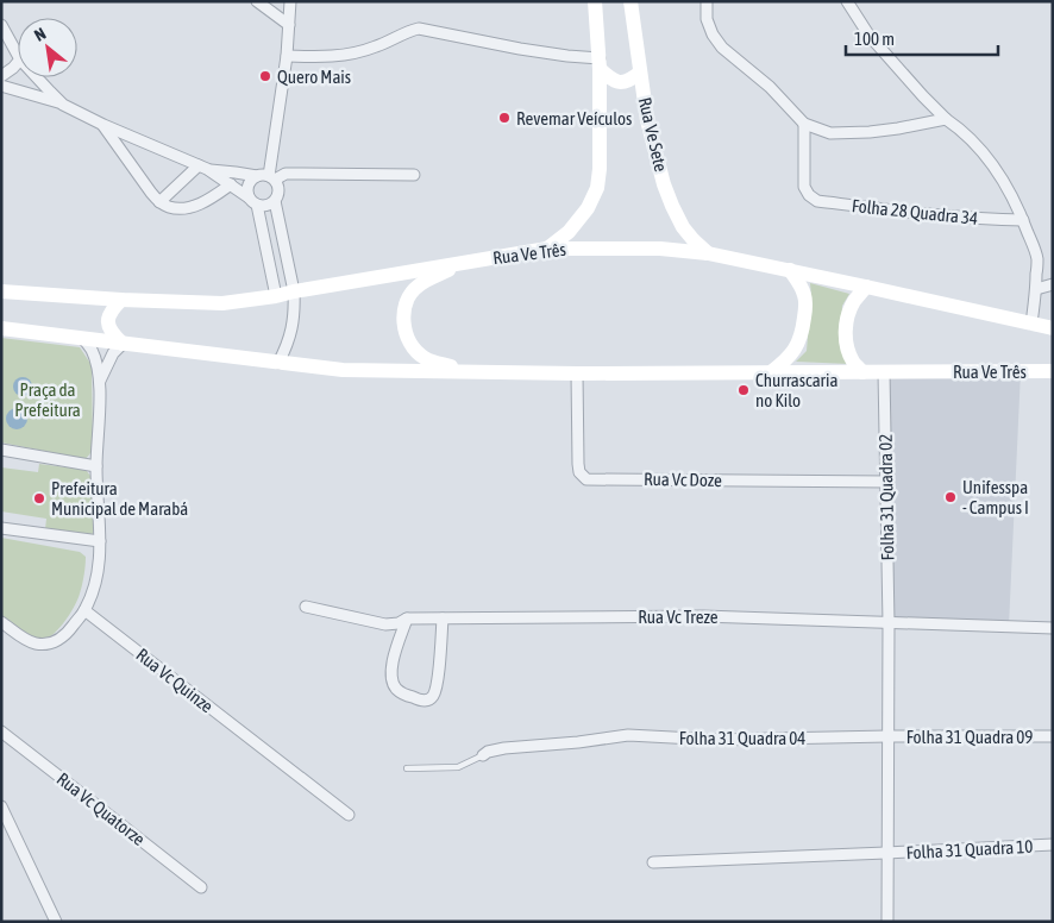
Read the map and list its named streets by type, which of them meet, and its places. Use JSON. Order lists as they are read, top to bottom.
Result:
{
  "streets": {
    "main road": ["Rua Ve Sete", "Rua Ve Três"],
    "street": [
      "Folha 28 Quadra 34",
      "Rua Vc Doze",
      "Folha 31 Quadra 02",
      "Rua Vc Treze",
      "Rua Vc Quinze",
      "Folha 31 Quadra 09",
      "Folha 31 Quadra 04",
      "Rua Vc Quatorze",
      "Folha 31 Quadra 10"
    ]
  },
  "crossings": [
    ["Rua Ve Sete", "Rua Ve Três"],
    ["Rua Ve Três", "Rua Vc Doze"],
    ["Rua Ve Três", "Folha 31 Quadra 02"],
    ["Rua Vc Doze", "Folha 31 Quadra 02"],
    ["Folha 31 Quadra 02", "Rua Vc Treze"],
    ["Folha 31 Quadra 02", "Folha 31 Quadra 09"],
    ["Folha 31 Quadra 02", "Folha 31 Quadra 04"],
    ["Folha 31 Quadra 09", "Folha 31 Quadra 04"]
  ],
  "parks": ["Praça da Prefeitura"],
  "places": [
    "Quero Mais",
    "Revemar Veículos",
    "Churrascaria no Kilo",
    "Unifesspa - Campus I",
    "Prefeitura Municipal de Marabá"
  ],
  "scale_bar": "100 m",
  "north": "top left"
}
